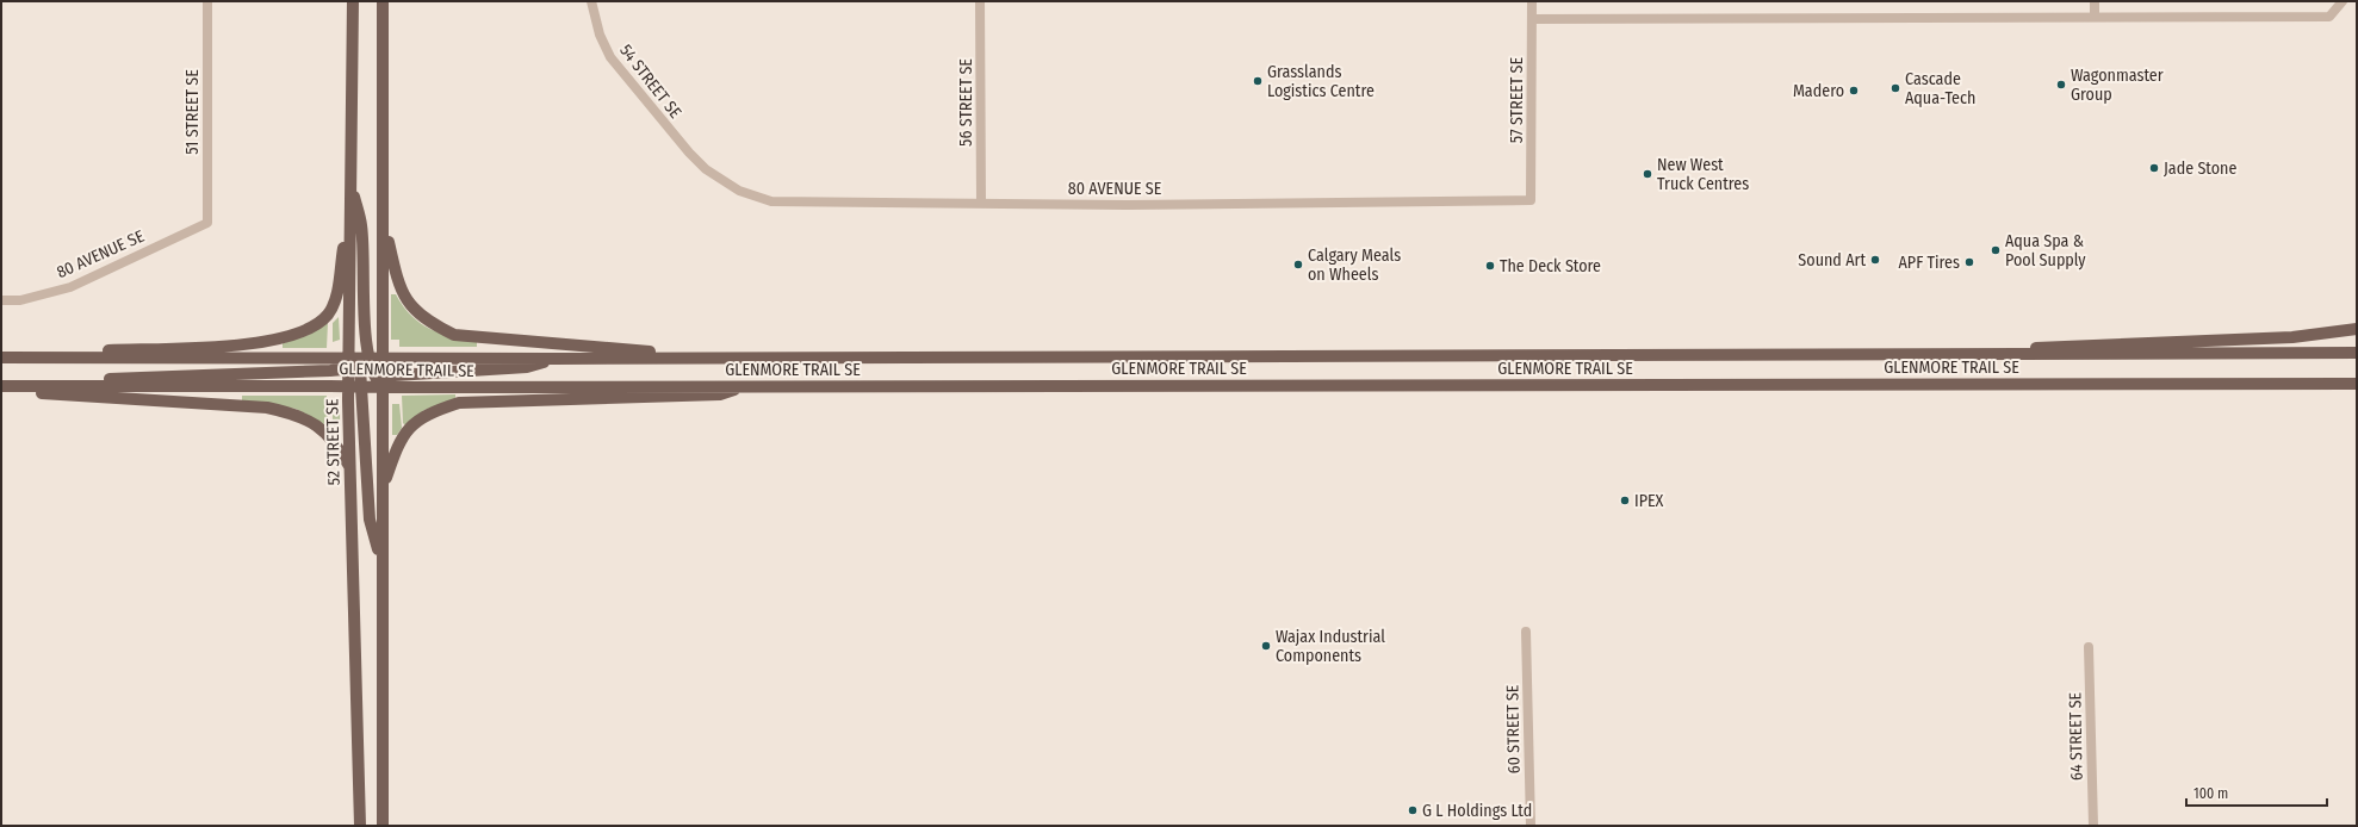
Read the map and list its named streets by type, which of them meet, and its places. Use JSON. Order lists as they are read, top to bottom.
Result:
{
  "streets": {
    "main road": ["GLENMORE TRAIL SE", "52 STREET SE"],
    "street": [
      "54 STREET SE",
      "57 STREET SE",
      "56 STREET SE",
      "51 STREET SE",
      "80 AVENUE SE",
      "60 STREET SE",
      "64 STREET SE"
    ]
  },
  "crossings": [
    ["54 STREET SE", "80 AVENUE SE"],
    ["57 STREET SE", "80 AVENUE SE"],
    ["56 STREET SE", "80 AVENUE SE"],
    ["51 STREET SE", "80 AVENUE SE"],
    ["GLENMORE TRAIL SE", "52 STREET SE"]
  ],
  "places": [
    "Grasslands Logistics Centre",
    "Wagonmaster Group",
    "Cascade Aqua-Tech",
    "Madero",
    "Jade Stone",
    "New West Truck Centres",
    "Aqua Spa & Pool Supply",
    "Sound Art",
    "APF Tires",
    "Calgary Meals on Wheels",
    "The Deck Store",
    "IPEX",
    "Wajax Industrial Components",
    "G L Holdings Ltd"
  ],
  "scale_bar": "100 m"
}
